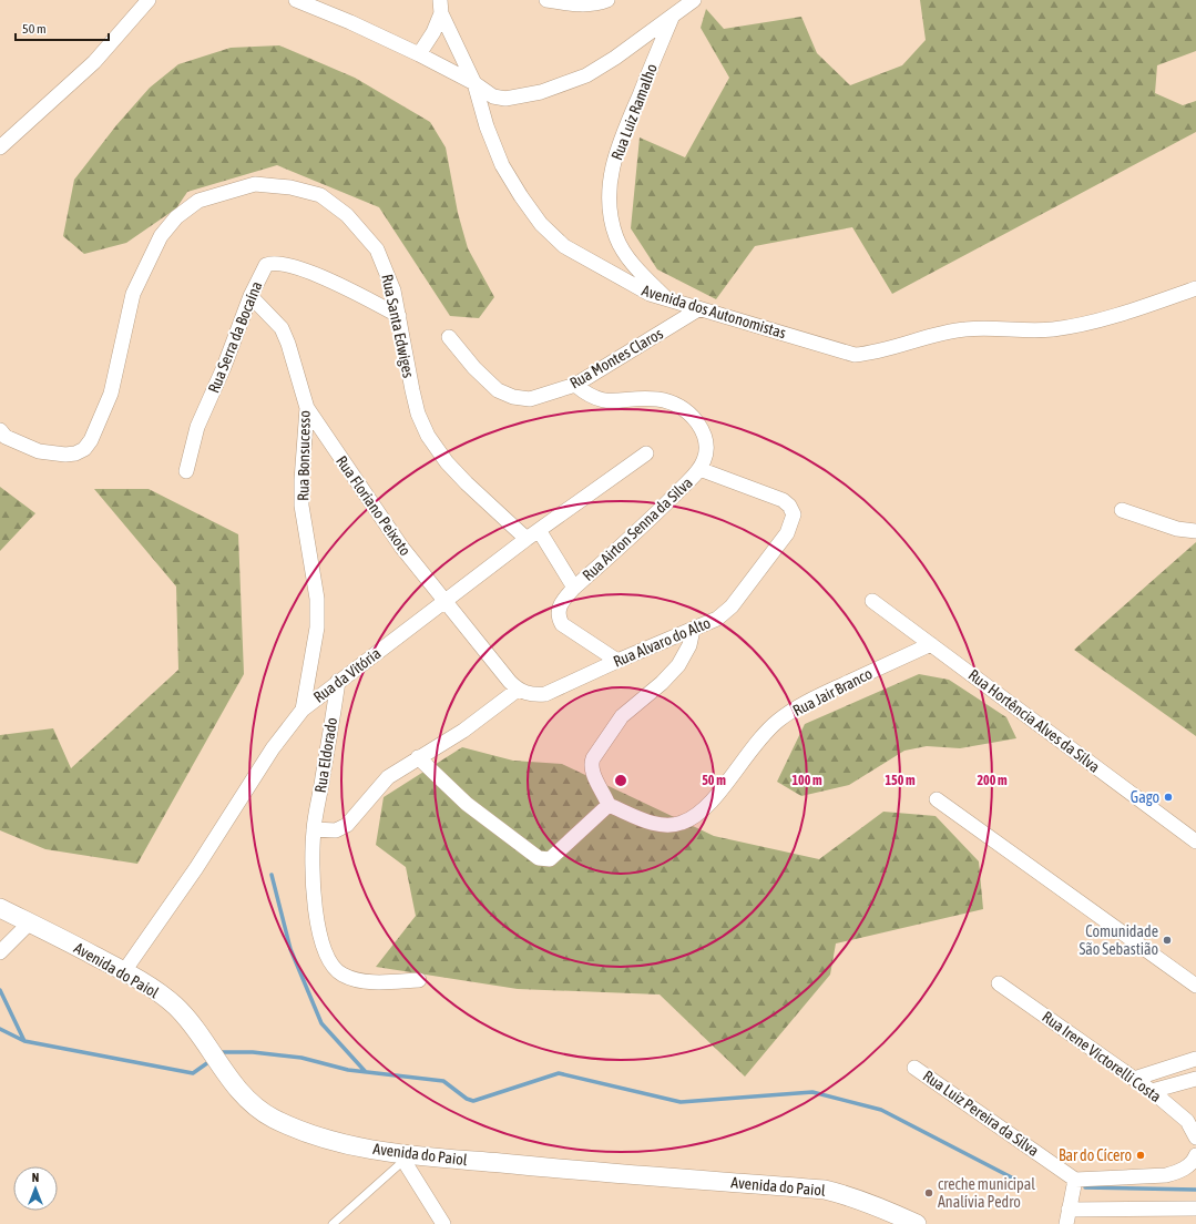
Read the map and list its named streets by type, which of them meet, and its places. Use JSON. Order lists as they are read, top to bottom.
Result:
{
  "streets": {
    "street": [
      "Rua Luiz Ramalho",
      "Avenida dos Autonomistas",
      "Rua Santa Edwiges",
      "Rua Serra da Bocaína",
      "Rua Montes Claros",
      "Rua Bonsucesso",
      "Rua Floriano Peixoto",
      "Rua Airton Senna da Silva",
      "Rua Alvaro do Alto",
      "Rua da Vitória",
      "Rua Jair Branco",
      "Rua Hortência Alves da Silva",
      "Rua Eldorado",
      "Avenida do Paiol",
      "Rua Irene Victorelli Costa",
      "Rua Luiz Pereira da Silva"
    ]
  },
  "crossings": [
    ["Rua Luiz Ramalho", "Avenida dos Autonomistas"],
    ["Avenida dos Autonomistas", "Rua Montes Claros"],
    ["Rua Santa Edwiges", "Rua Serra da Bocaína"],
    ["Rua Santa Edwiges", "Rua da Vitória"],
    ["Rua Serra da Bocaína", "Rua Bonsucesso"],
    ["Rua Bonsucesso", "Rua Floriano Peixoto"],
    ["Rua Bonsucesso", "Rua da Vitória"],
    ["Rua Floriano Peixoto", "Rua da Vitória"],
    ["Rua Airton Senna da Silva", "Rua Alvaro do Alto"],
    ["Rua da Vitória", "Rua Eldorado"],
    ["Rua da Vitória", "Avenida do Paiol"],
    ["Rua Jair Branco", "Rua Hortência Alves da Silva"]
  ],
  "places": [
    "Gago",
    "Comunidade São Sebastião",
    "Bar do Cícero",
    "creche municipal Analívia Pedro"
  ],
  "scale_bar": "50 m",
  "north": "top",
  "rings": [
    "50 m",
    "100 m",
    "150 m",
    "200 m"
  ]
}
